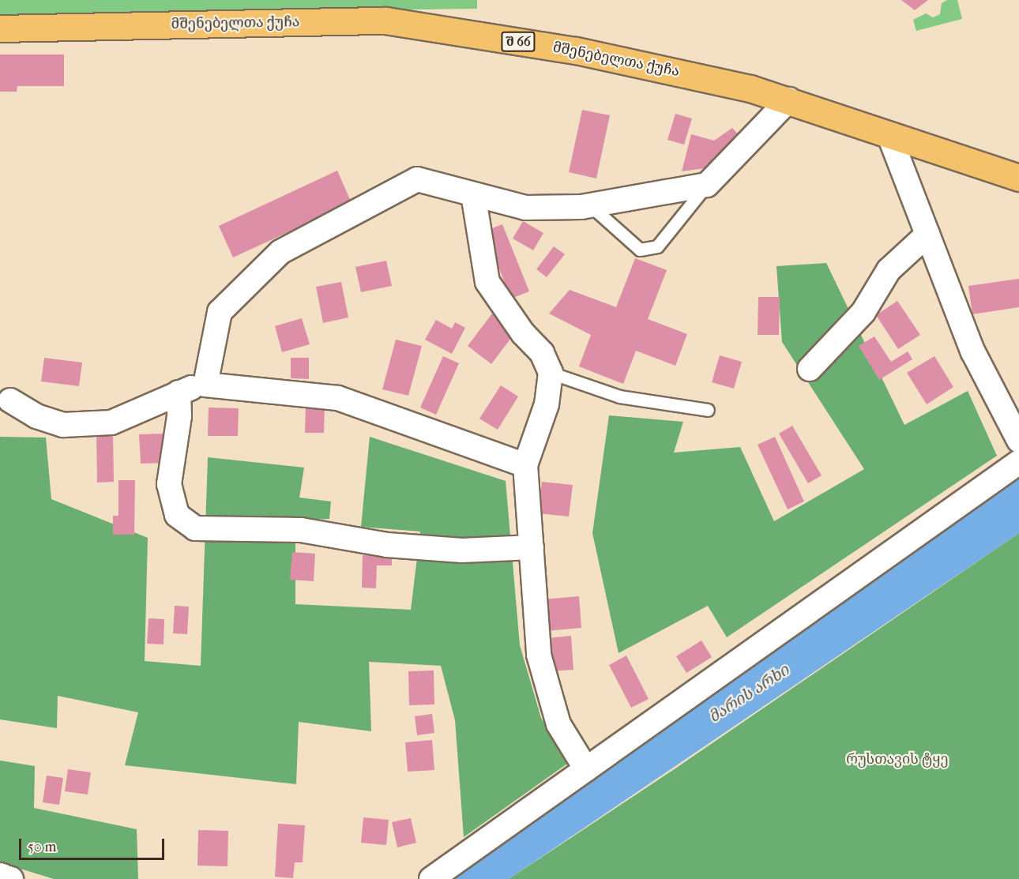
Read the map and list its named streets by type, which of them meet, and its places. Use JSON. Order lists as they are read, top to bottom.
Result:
{
  "streets": {
    "main road": ["მშენებელთა ქუჩა", "შ 66"]
  },
  "water": ["მარის არხი"],
  "parks": ["რუსთავის ტყე"],
  "scale_bar": "50 m"
}
